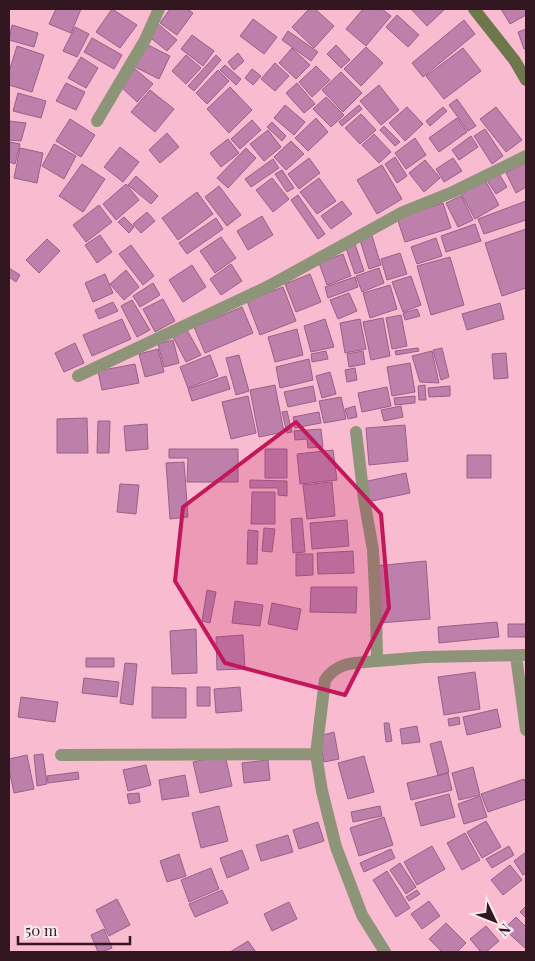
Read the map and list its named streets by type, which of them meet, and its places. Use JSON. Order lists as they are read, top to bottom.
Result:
{
  "scale_bar": "50 m",
  "north": "bottom right"
}
